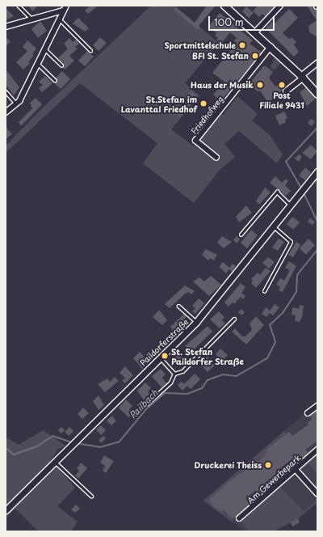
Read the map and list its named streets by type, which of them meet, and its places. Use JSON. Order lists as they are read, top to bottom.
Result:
{
  "streets": {
    "street": ["Friedhofweg", "Paildorferstraße", "Am Gewerbepark"]
  },
  "water": ["Pailbach"],
  "places": [
    "Sportmittelschule",
    "BFI St. Stefan",
    "Haus der Musik",
    "Post Filiale 9431",
    "St.Stefan im Lavanttal Friedhof",
    "St. Stefan Paildorfer Straße",
    "Druckerei Theiss"
  ],
  "scale_bar": "100 m"
}
